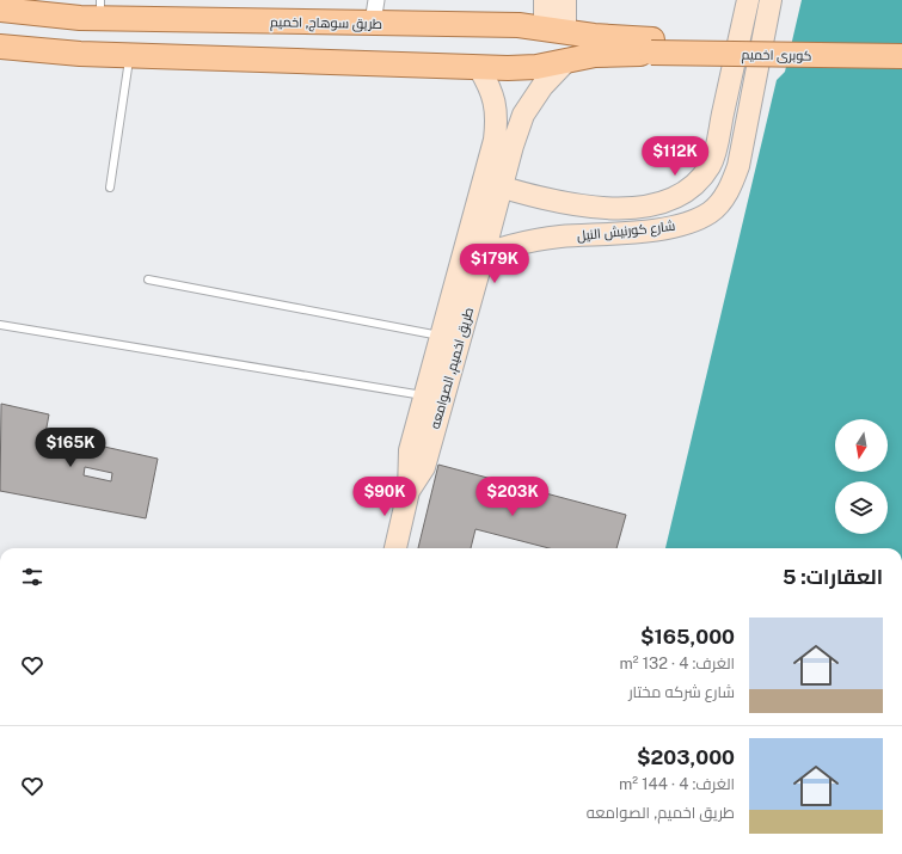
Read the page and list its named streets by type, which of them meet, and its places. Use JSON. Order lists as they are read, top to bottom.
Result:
{
  "streets": {
    "main road": [
      "طريق سوهاج, اخميم",
      "كوبرى اخميم",
      "شارع كورنيش النيل",
      "طريق اخميم, الصوامعه"
    ]
  },
  "crossings": [
    ["طريق سوهاج, اخميم", "كوبرى اخميم"],
    ["شارع كورنيش النيل", "طريق اخميم, الصوامعه"]
  ],
  "north": "bottom",
  "page": {
    "price": [
      "$112K",
      "$179K",
      "$165K",
      "$90K",
      "$203K"
    ],
    "heading": "العقارات: 5",
    "list": [
      {
        "name": "$165,000",
        "note": "الغرف: 4 · 132 m² · شارع شركه مختار"
      },
      {
        "name": "$203,000",
        "note": "الغرف: 4 · 144 m² · طريق اخميم, الصوامعه"
      }
    ]
  }
}
